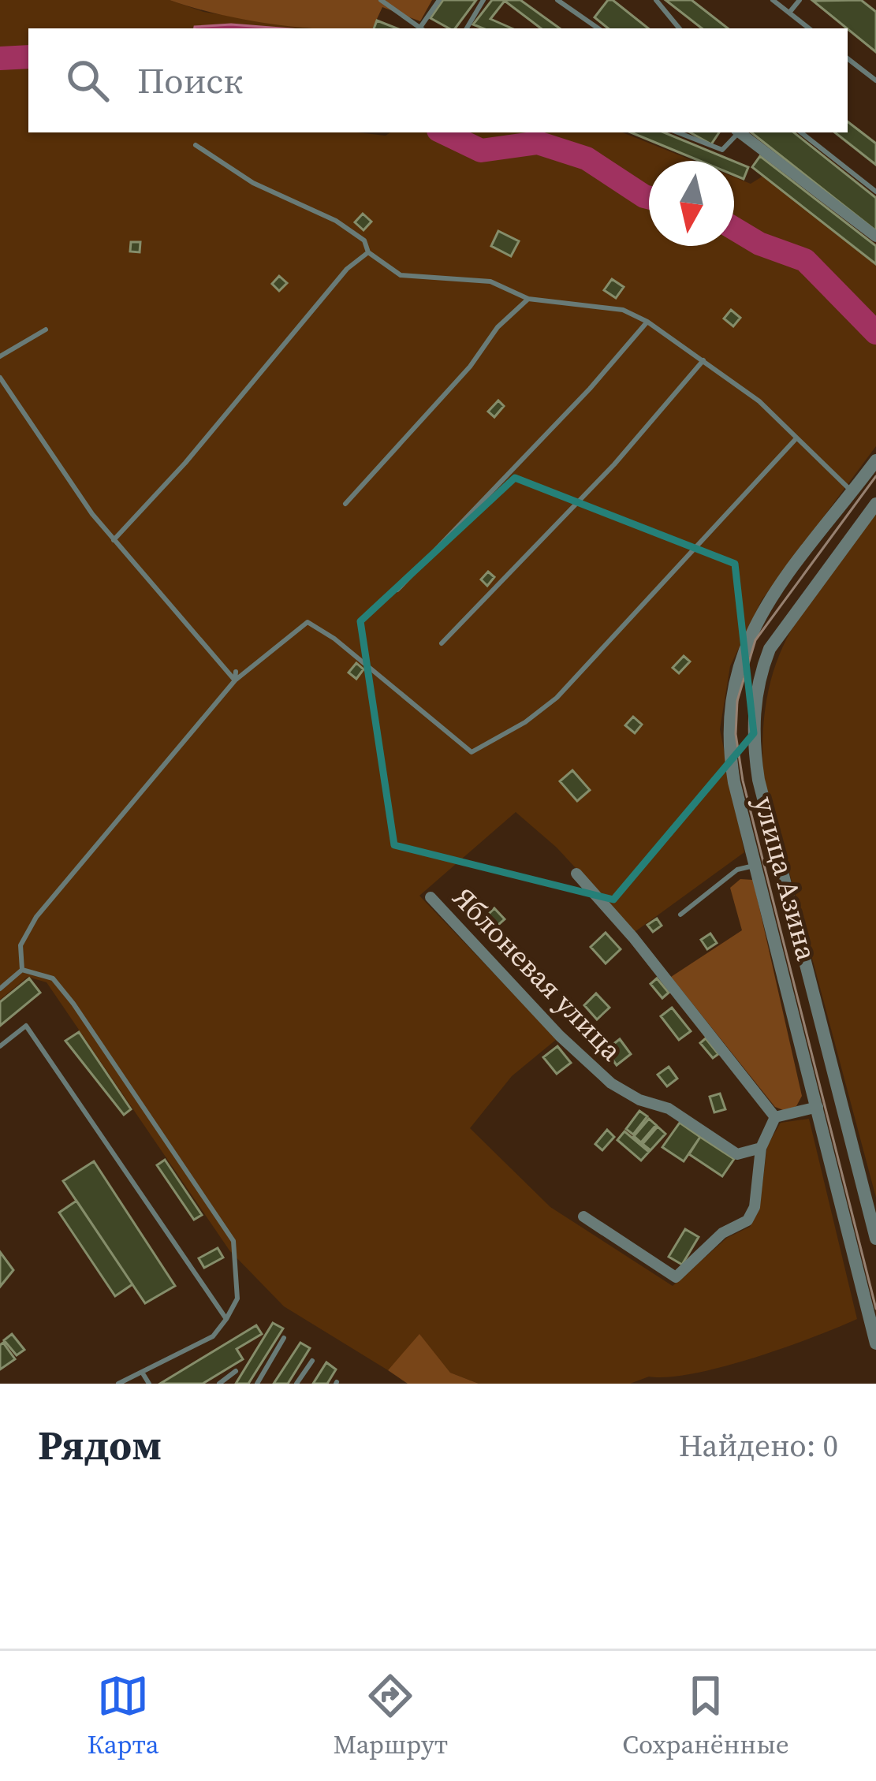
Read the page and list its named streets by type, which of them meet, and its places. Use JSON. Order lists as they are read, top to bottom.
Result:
{
  "streets": {
    "street": ["улица Азина", "Яблоневая улица"]
  },
  "north": "bottom",
  "page": {
    "search": "Поиск",
    "heading": ["Рядом", "Найдено: 0"],
    "nav": ["Карта", "Маршрут", "Сохранённые"]
  }
}
